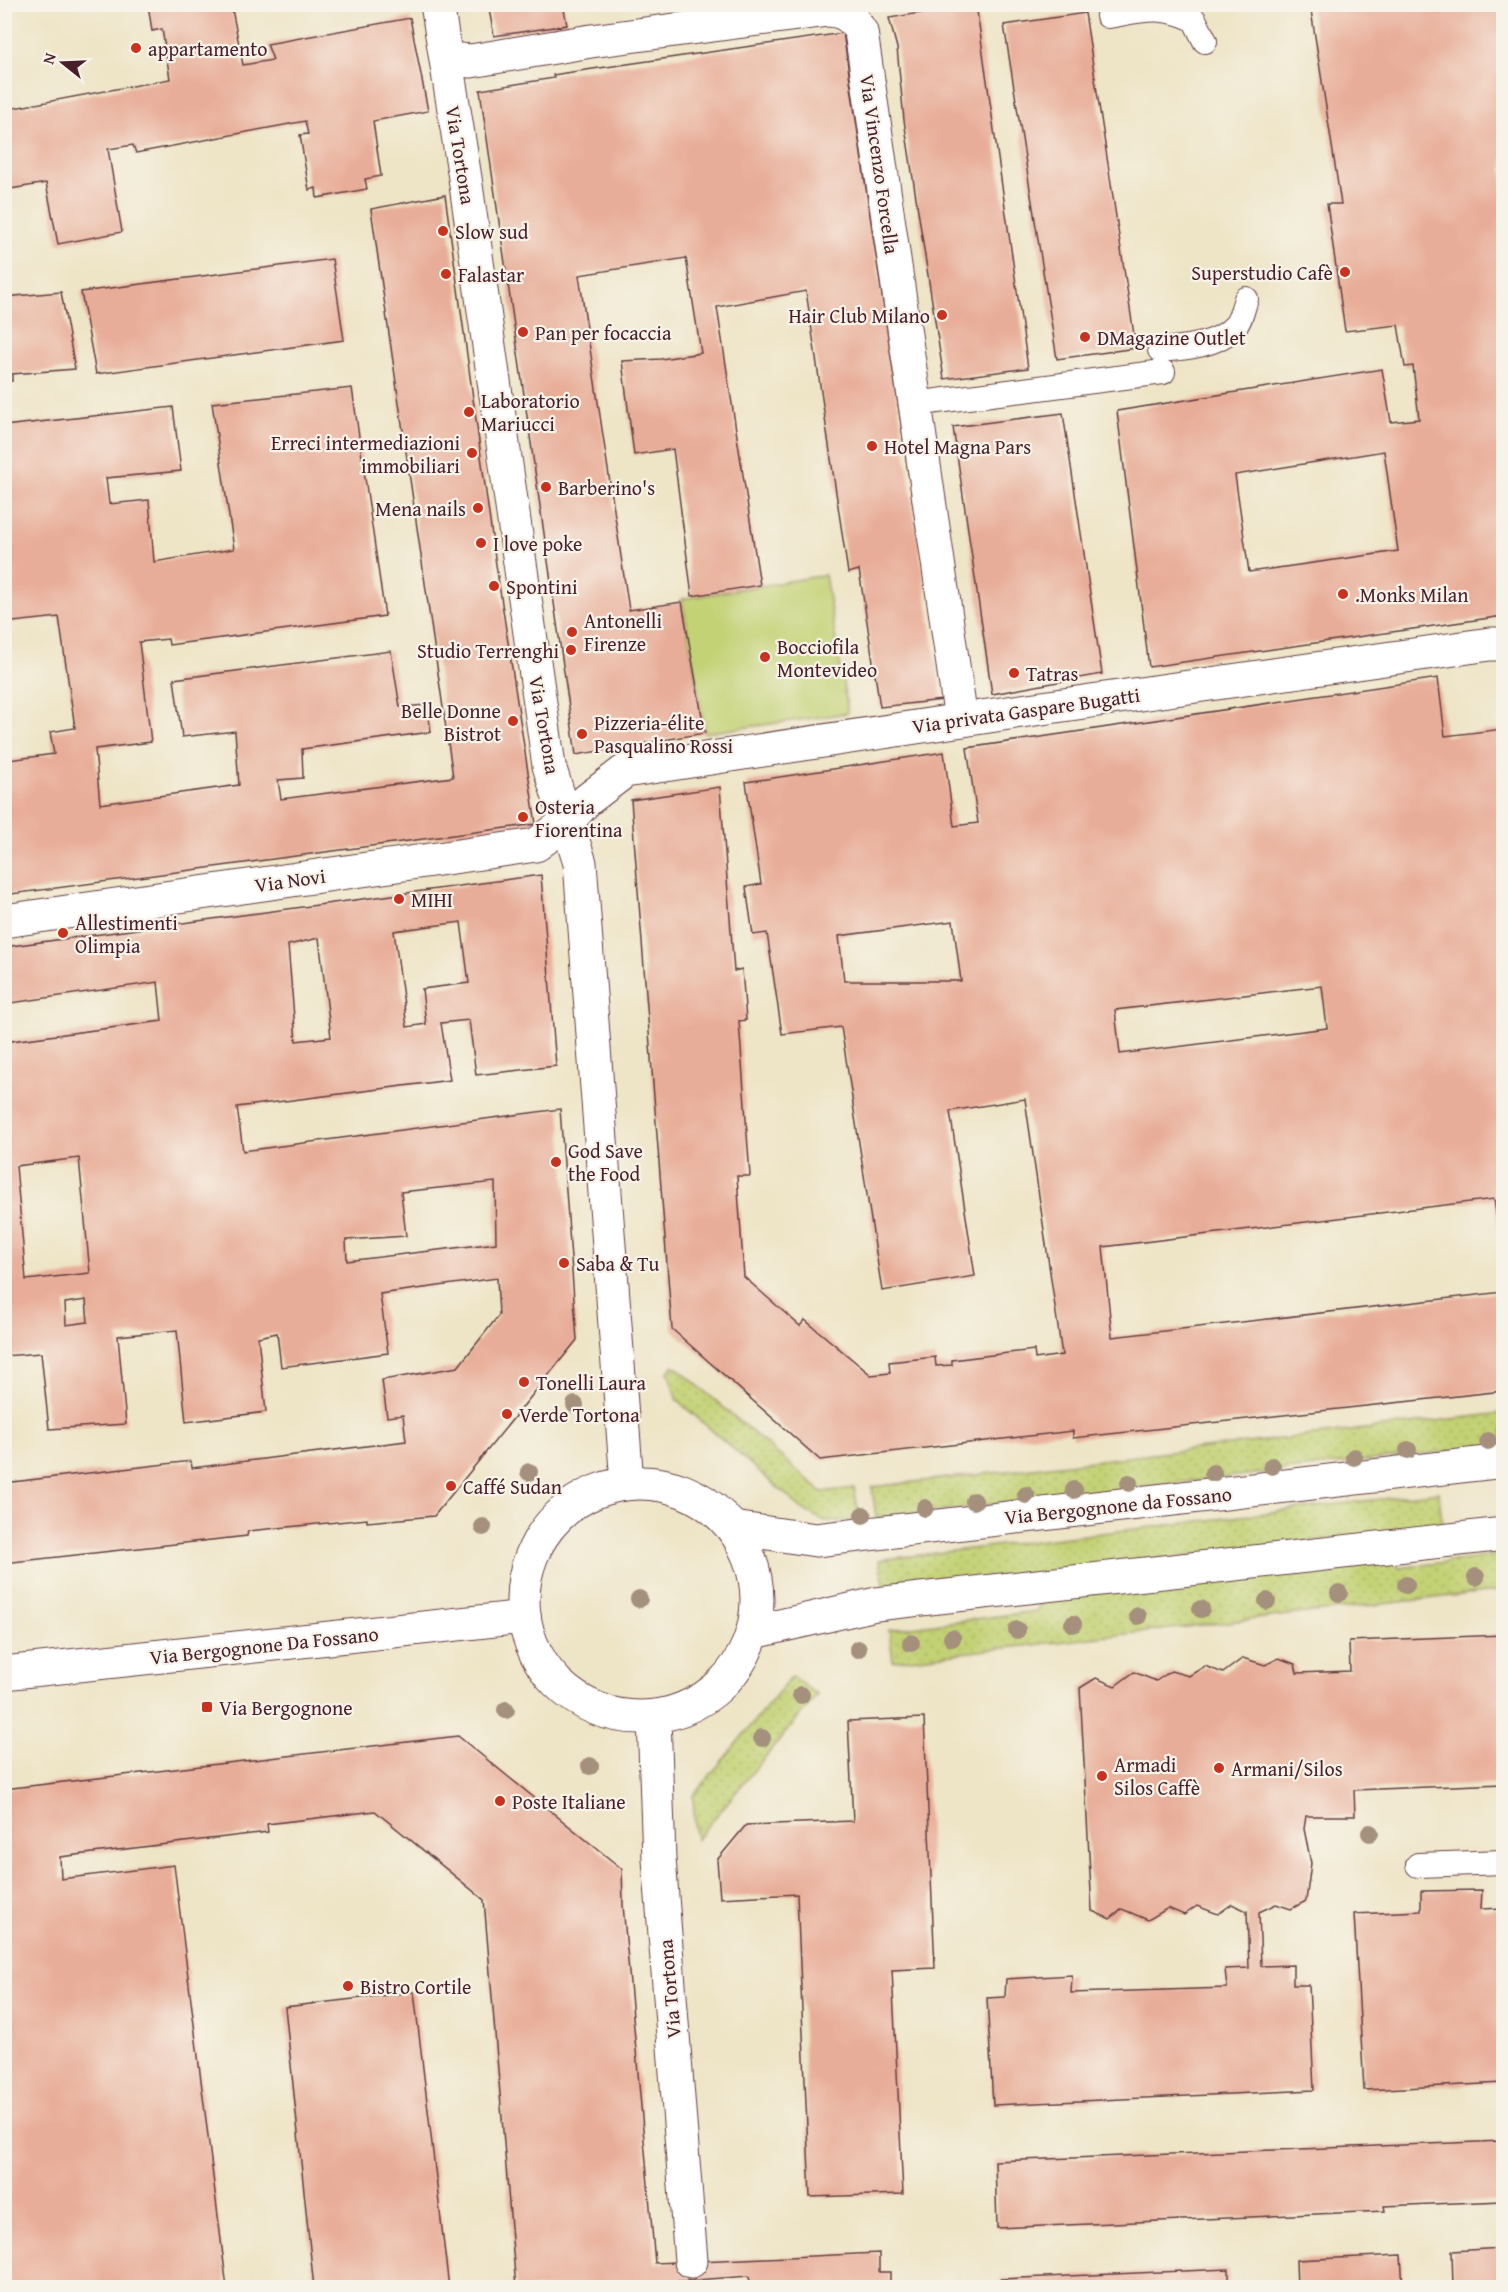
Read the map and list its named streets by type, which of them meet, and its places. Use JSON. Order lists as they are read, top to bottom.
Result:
{
  "streets": {
    "street": [
      "Via Tortona",
      "Via Vincenzo Forcella",
      "Via privata Gaspare Bugatti",
      "Via Novi",
      "Via Bergognone da Fossano",
      "Via Bergognone Da Fossano"
    ]
  },
  "crossings": [
    ["Via Tortona", "Via Vincenzo Forcella"],
    ["Via Tortona", "Via privata Gaspare Bugatti"],
    ["Via Tortona", "Via Novi"],
    ["Via Vincenzo Forcella", "Via privata Gaspare Bugatti"],
    ["Via privata Gaspare Bugatti", "Via Novi"]
  ],
  "places": {
    "other": [
      "appartamento",
      "Slow sud",
      "Superstudio Cafè",
      "Falastar",
      "Hair Club Milano",
      "Pan per focaccia",
      "DMagazine Outlet",
      "Laboratorio Mariucci",
      "Hotel Magna Pars",
      "Erreci intermediazioni immobiliari",
      "Barberino's",
      "Mena nails",
      "I love poke",
      "Spontini",
      ".Monks Milan",
      "Antonelli Firenze",
      "Studio Terrenghi",
      "Bocciofila Montevideo",
      "Tatras",
      "Belle Donne Bistrot",
      "Pizzeria-élite Pasqualino Rossi",
      "Osteria Fiorentina",
      "MIHI",
      "Allestimenti Olimpia",
      "God Save the Food",
      "Saba & Tu",
      "Tonelli Laura",
      "Verde Tortona",
      "Caffé Sudan",
      "Armani/Silos",
      "Armadi Silos Caffè",
      "Poste Italiane",
      "Bistro Cortile"
    ],
    "transit": ["Via Bergognone"]
  },
  "north": "left"
}
